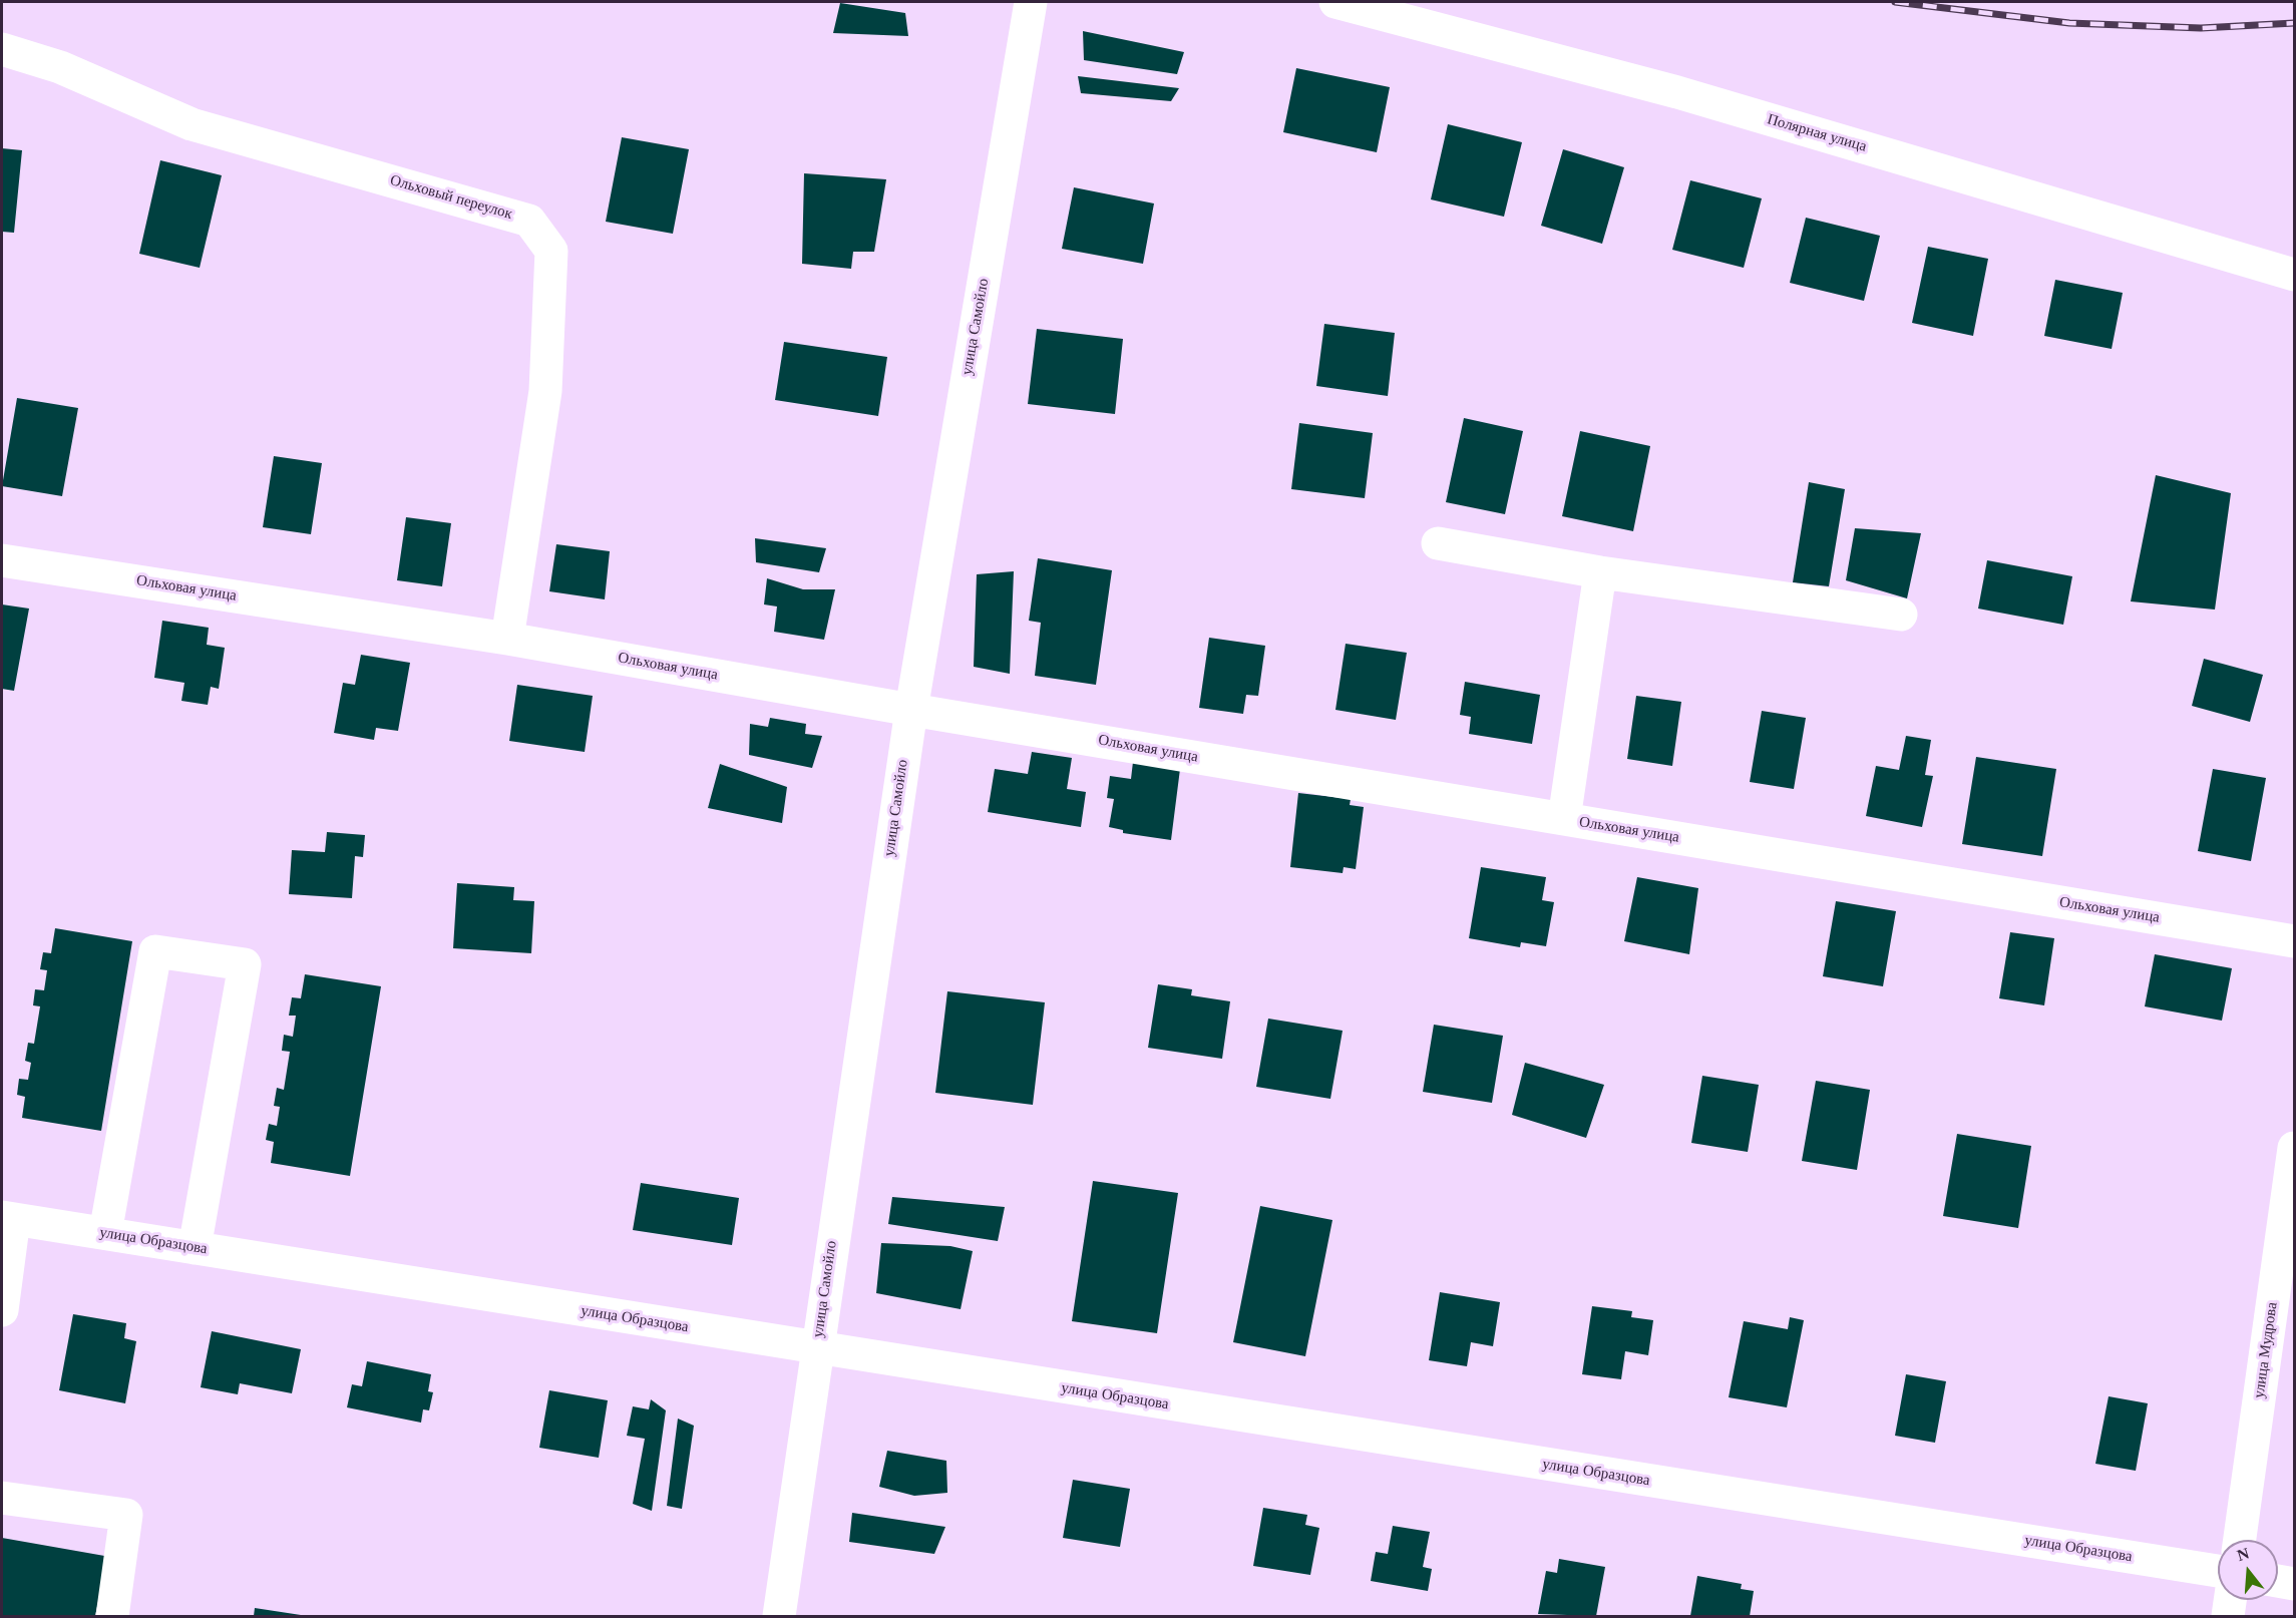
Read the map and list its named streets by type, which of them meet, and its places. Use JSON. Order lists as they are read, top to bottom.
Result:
{
  "streets": {
    "street": [
      "Полярная улица",
      "Ольховый переулок",
      "улица Самойло",
      "Ольховая улица",
      "улица Образцова",
      "улица Мудрова"
    ]
  },
  "crossings": [
    ["Ольховый переулок", "Ольховая улица"],
    ["улица Самойло", "Ольховая улица"],
    ["улица Самойло", "улица Образцова"]
  ],
  "north": "top"
}
